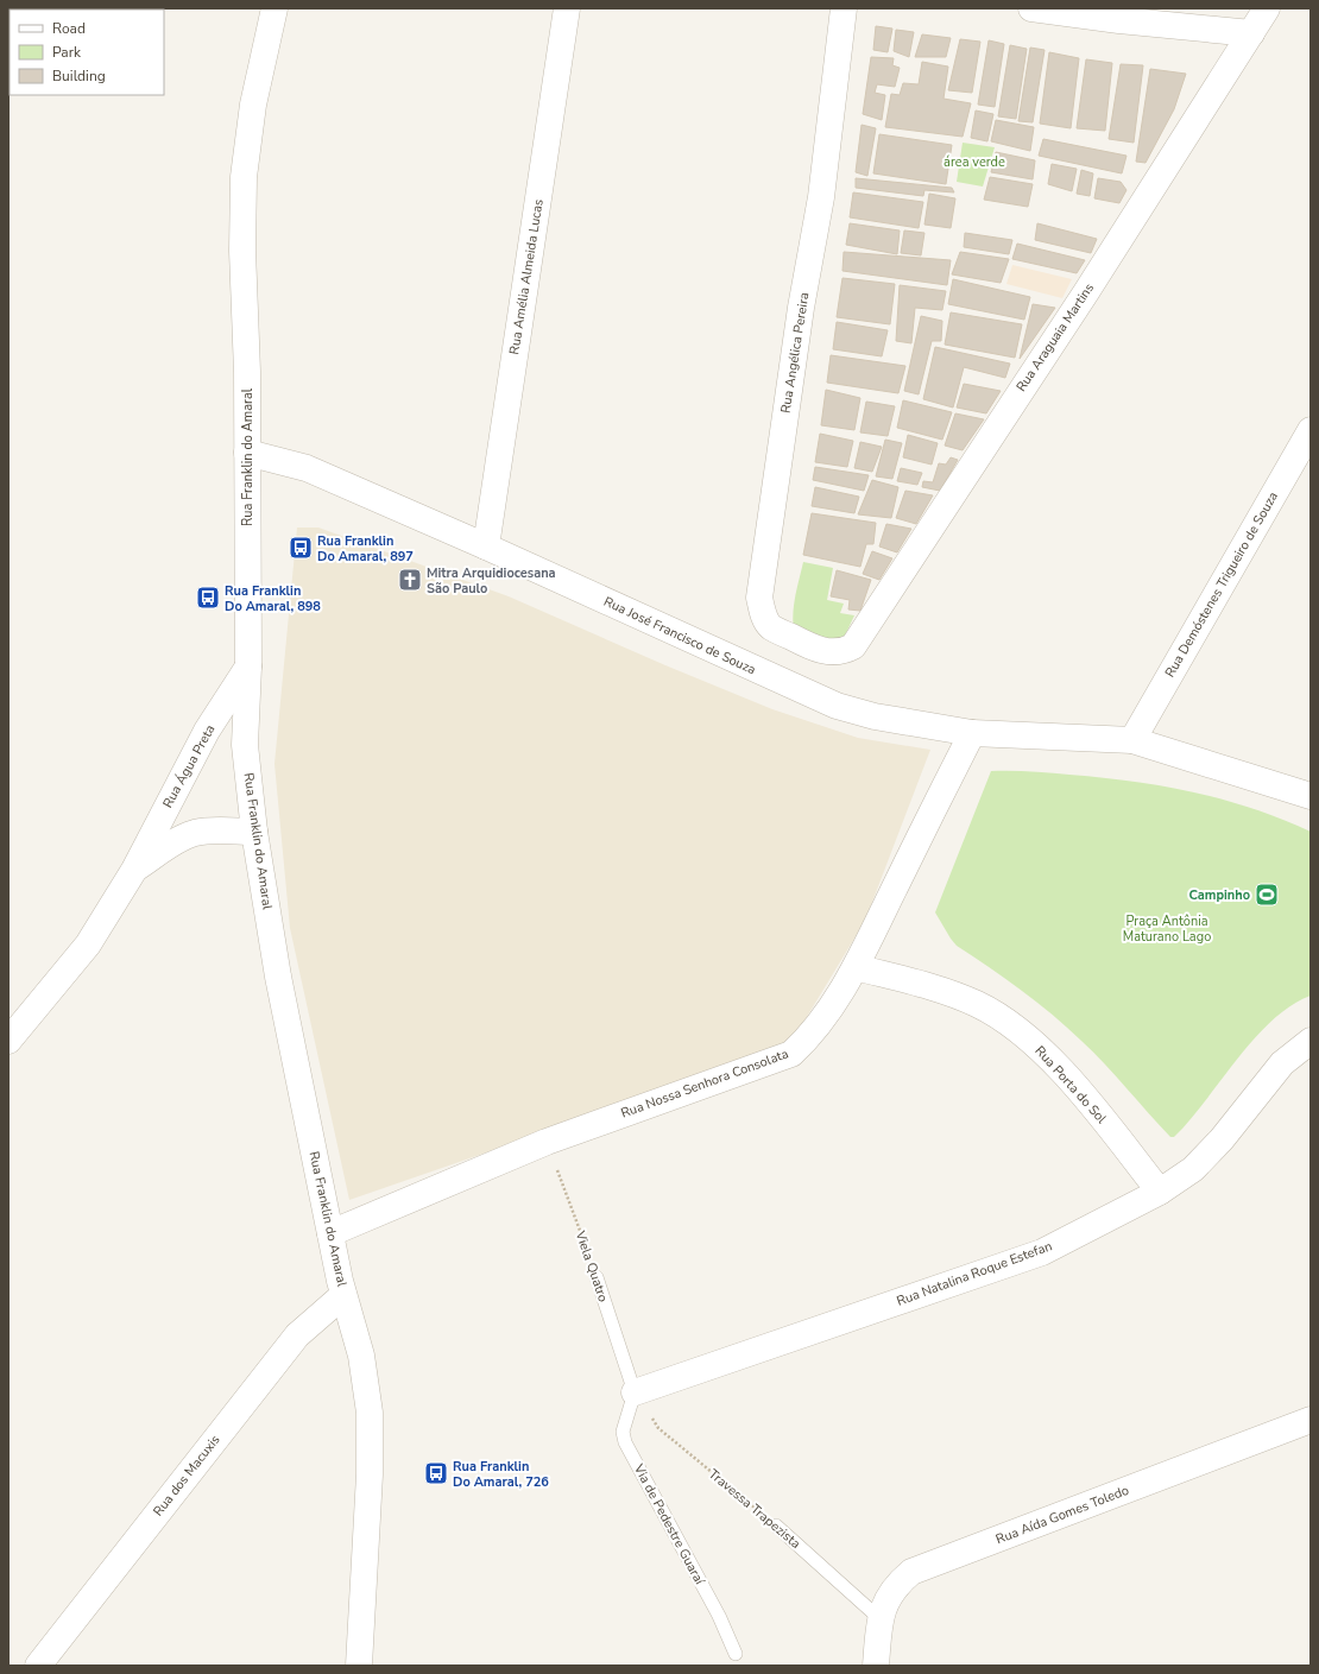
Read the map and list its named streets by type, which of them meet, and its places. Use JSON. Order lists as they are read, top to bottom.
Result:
{
  "streets": {
    "street": [
      "Rua Amélia Almeida Lucas",
      "Rua Araguaia Martins",
      "Rua Angélica Pereira",
      "Rua Franklin do Amaral",
      "Rua Demóstenes Trigueiro de Souza",
      "Rua José Francisco de Souza",
      "Rua Água Preta",
      "Rua Nossa Senhora Consolata",
      "Rua Porta do Sol",
      "Rua Natalina Roque Estefan",
      "Rua dos Macuxis",
      "Rua Aída Gomes Toledo"
    ],
    "lane": ["Viela Quatro", "Travessa Trapezista", "Via de Pedestre Guaraí"]
  },
  "crossings": [
    ["Rua Amélia Almeida Lucas", "Rua José Francisco de Souza"],
    ["Rua Araguaia Martins", "Rua Angélica Pereira"],
    ["Rua Franklin do Amaral", "Rua José Francisco de Souza"],
    ["Rua Franklin do Amaral", "Rua Água Preta"],
    ["Rua Franklin do Amaral", "Rua Nossa Senhora Consolata"],
    ["Rua Franklin do Amaral", "Rua dos Macuxis"],
    ["Rua Demóstenes Trigueiro de Souza", "Rua José Francisco de Souza"],
    ["Rua José Francisco de Souza", "Rua Nossa Senhora Consolata"],
    ["Rua Nossa Senhora Consolata", "Rua Porta do Sol"],
    ["Rua Nossa Senhora Consolata", "Viela Quatro"],
    ["Rua Porta do Sol", "Rua Natalina Roque Estefan"],
    ["Viela Quatro", "Rua Natalina Roque Estefan"],
    ["Viela Quatro", "Travessa Trapezista"],
    ["Viela Quatro", "Via de Pedestre Guaraí"],
    ["Rua Natalina Roque Estefan", "Travessa Trapezista"],
    ["Rua Natalina Roque Estefan", "Via de Pedestre Guaraí"],
    ["Travessa Trapezista", "Rua Aída Gomes Toledo"],
    ["Travessa Trapezista", "Via de Pedestre Guaraí"]
  ],
  "parks": ["área verde", "Praça Antônia Maturano Lago"],
  "places": {
    "bus stop": ["Rua Franklin Do Amaral, 897", "Rua Franklin Do Amaral, 898", "Rua Franklin Do Amaral, 726"],
    "church": ["Mitra Arquidiocesana São Paulo"],
    "sports": ["Campinho"]
  },
  "legend": ["Road", "Park", "Building"]
}
